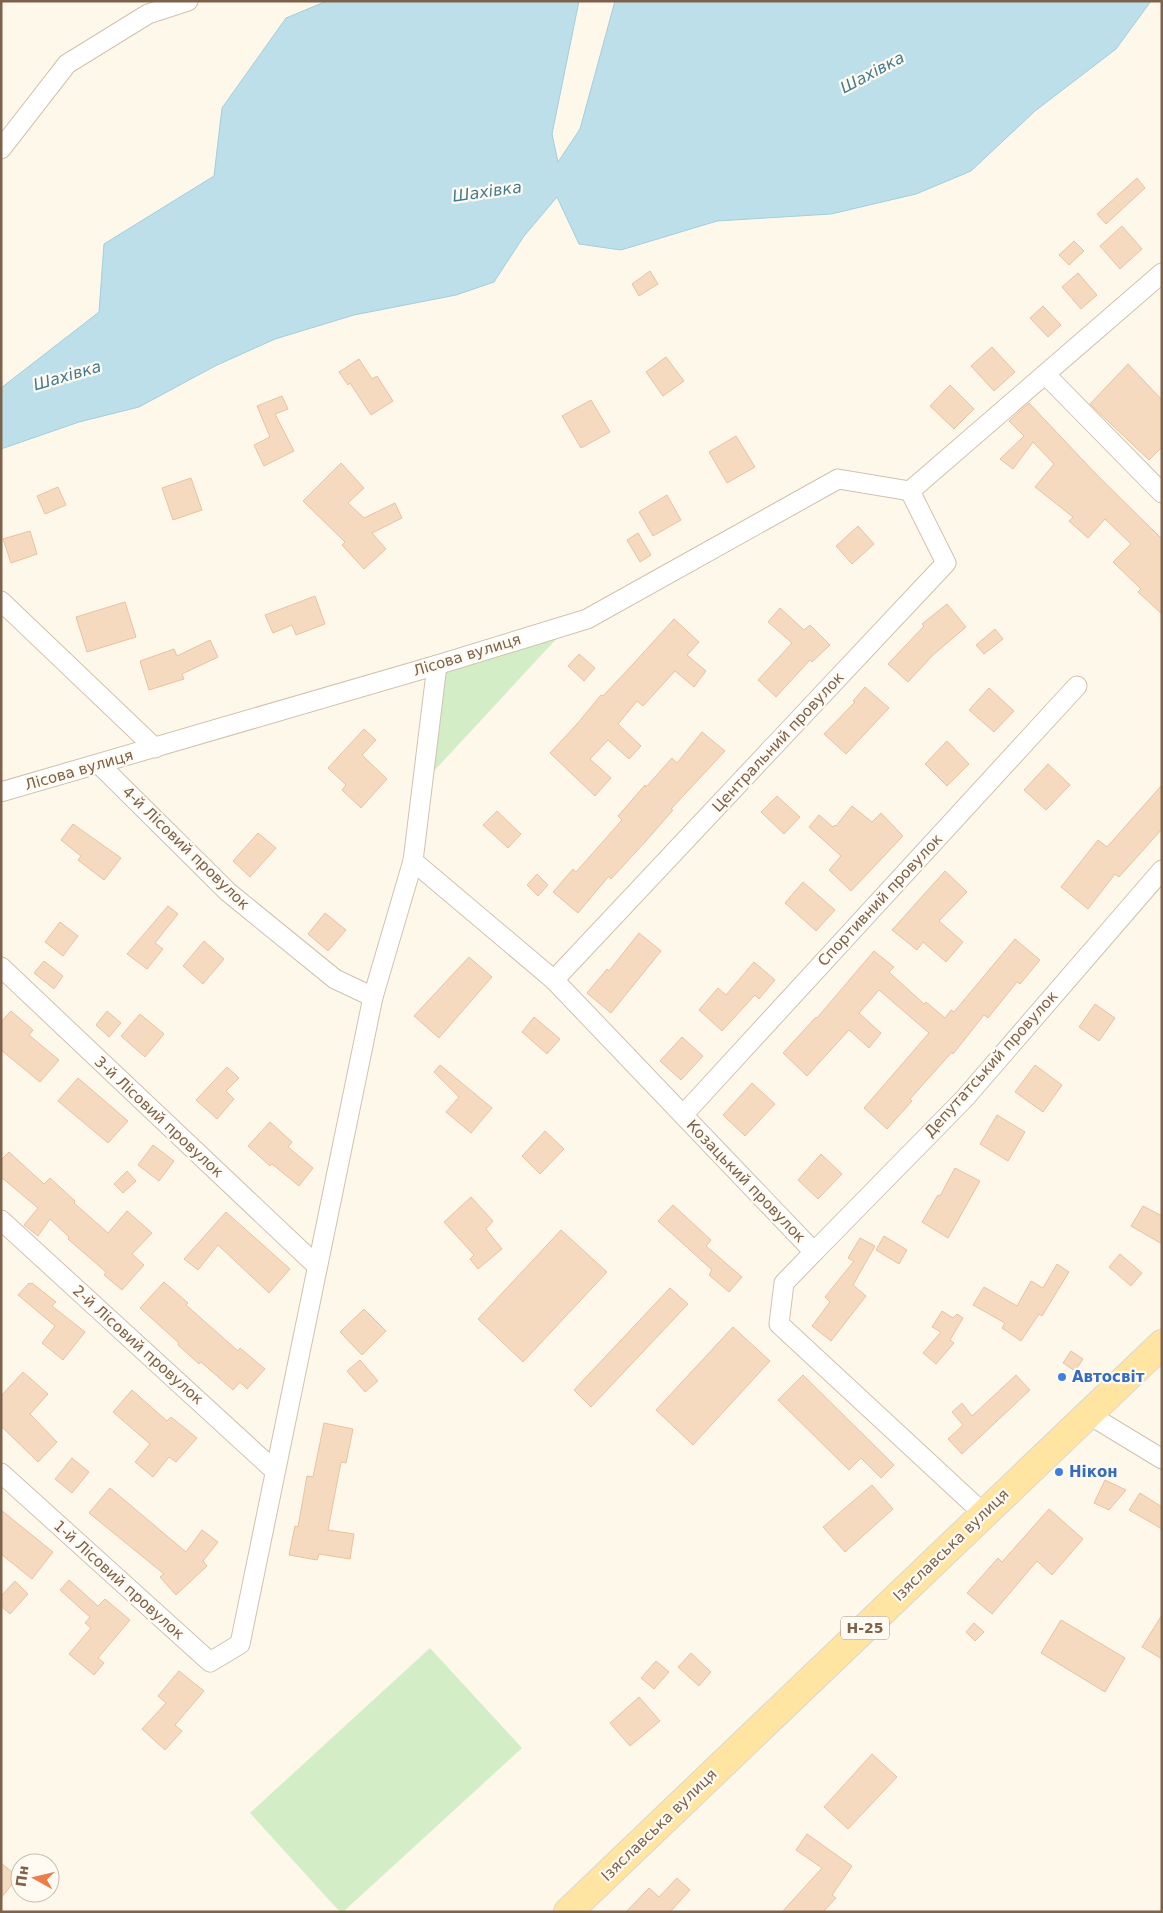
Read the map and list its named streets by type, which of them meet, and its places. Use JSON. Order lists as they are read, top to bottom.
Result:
{
  "streets": {
    "main road": ["Ізяславська вулиця", "Н-25"],
    "street": [
      "Лісова вулиця",
      "Центральний провулок",
      "4-й Лісовий провулок",
      "Спортивний провулок",
      "Депутатський провулок",
      "3-й Лісовий провулок",
      "Козацький провулок",
      "2-й Лісовий провулок",
      "1-й Лісовий провулок"
    ]
  },
  "crossings": [
    ["Лісова вулиця", "Центральний провулок"],
    ["Лісова вулиця", "4-й Лісовий провулок"],
    ["Центральний провулок", "Козацький провулок"],
    ["Спортивний провулок", "Козацький провулок"],
    ["Депутатський провулок", "Козацький провулок"],
    ["Козацький провулок", "Ізяславська вулиця"],
    ["2-й Лісовий провулок", "1-й Лісовий провулок"]
  ],
  "water": ["Шахівка"],
  "places": ["Автосвіт", "Нікон"],
  "north": "left"
}
